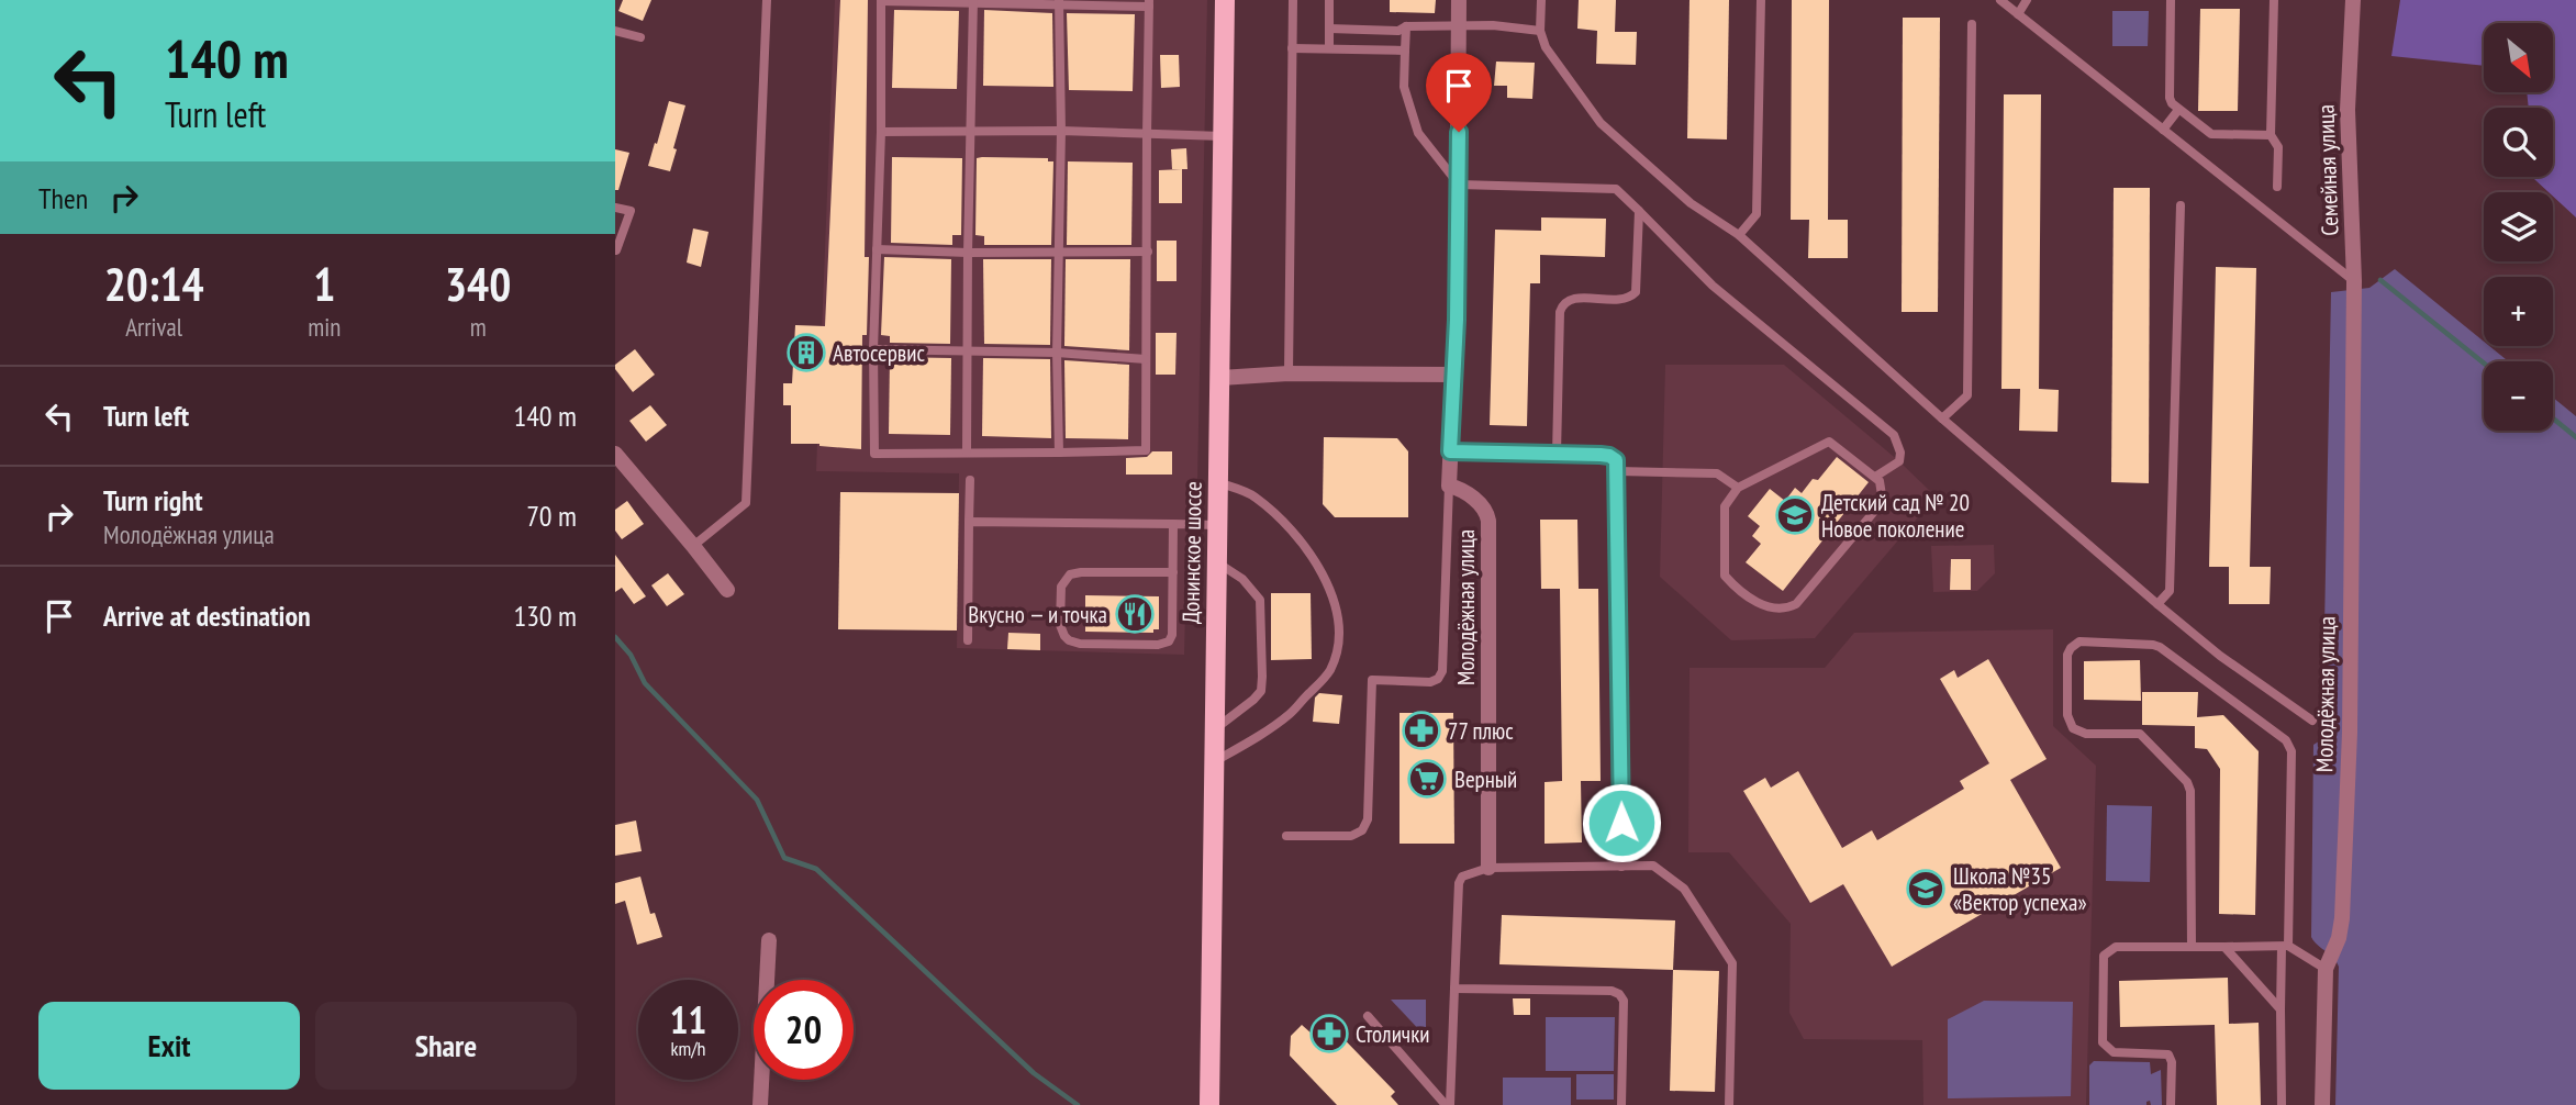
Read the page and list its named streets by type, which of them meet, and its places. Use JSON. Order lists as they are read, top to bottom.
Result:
{
  "streets": {
    "main road": ["Донинское шоссе"],
    "street": ["Семейная улица", "Молодёжная улица"]
  },
  "crossings": [
    ["Семейная улица", "Молодёжная улица"]
  ],
  "places": {
    "building": ["Автосервис"],
    "school or university": ["Детский сад № 20 Новое поколение", "Школа №35 «Вектор успеха»"],
    "restaurant": ["Вкусно — и точка"],
    "pharmacy": ["77 плюс", "Столички"],
    "supermarket": ["Верный"]
  },
  "north": "bottom right",
  "page": {
    "turn": ["140 m", "Turn left"],
    "map_buttons": ["+", "−"],
    "then": "Then",
    "eta": [
      "20:14",
      "Arrival",
      "1",
      "min",
      "340",
      "m"
    ],
    "list": [
      {
        "name": "Turn left",
        "value": "140 m"
      },
      {
        "name": "Turn right",
        "note": "Молодёжная улица",
        "value": "70 m"
      },
      {
        "name": "Arrive at destination",
        "value": "130 m"
      }
    ],
    "speed": "11 km/h",
    "limit": "20",
    "buttons": ["Exit", "Share"]
  }
}
